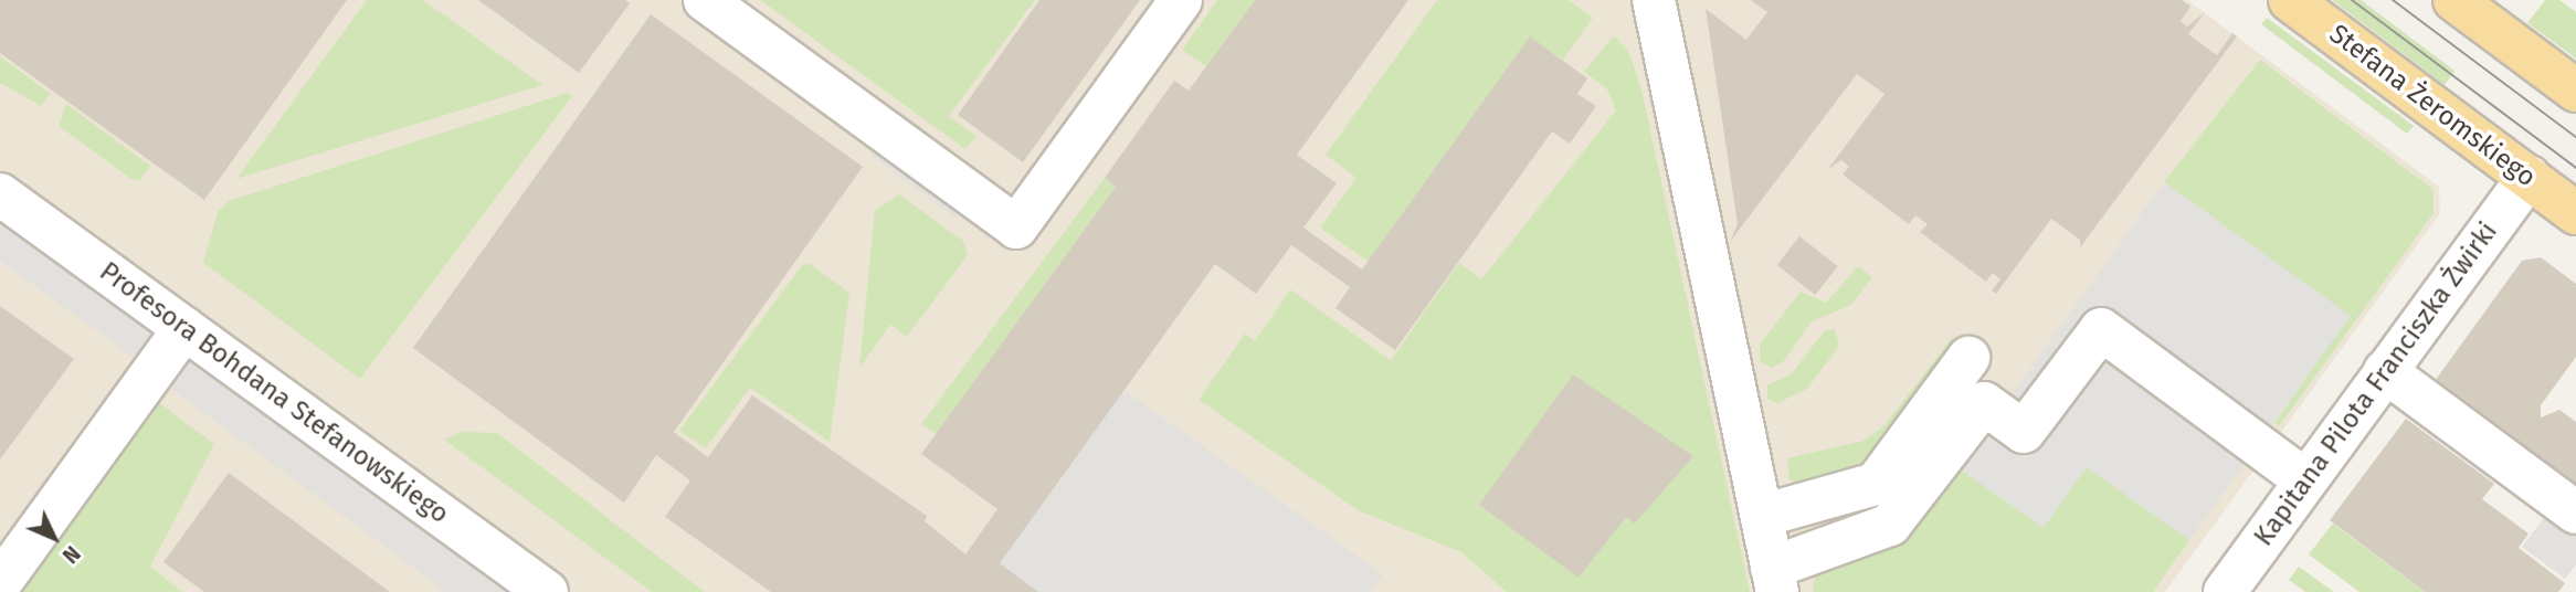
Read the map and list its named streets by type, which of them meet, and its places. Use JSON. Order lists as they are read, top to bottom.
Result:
{
  "streets": {
    "main road": ["Stefana Żeromskiego"],
    "street": ["Kapitana Pilota Franciszka Żwirki", "Profesora Bohdana Stefanowskiego"]
  },
  "crossings": [
    ["Stefana Żeromskiego", "Kapitana Pilota Franciszka Żwirki"]
  ],
  "north": "bottom right"
}
